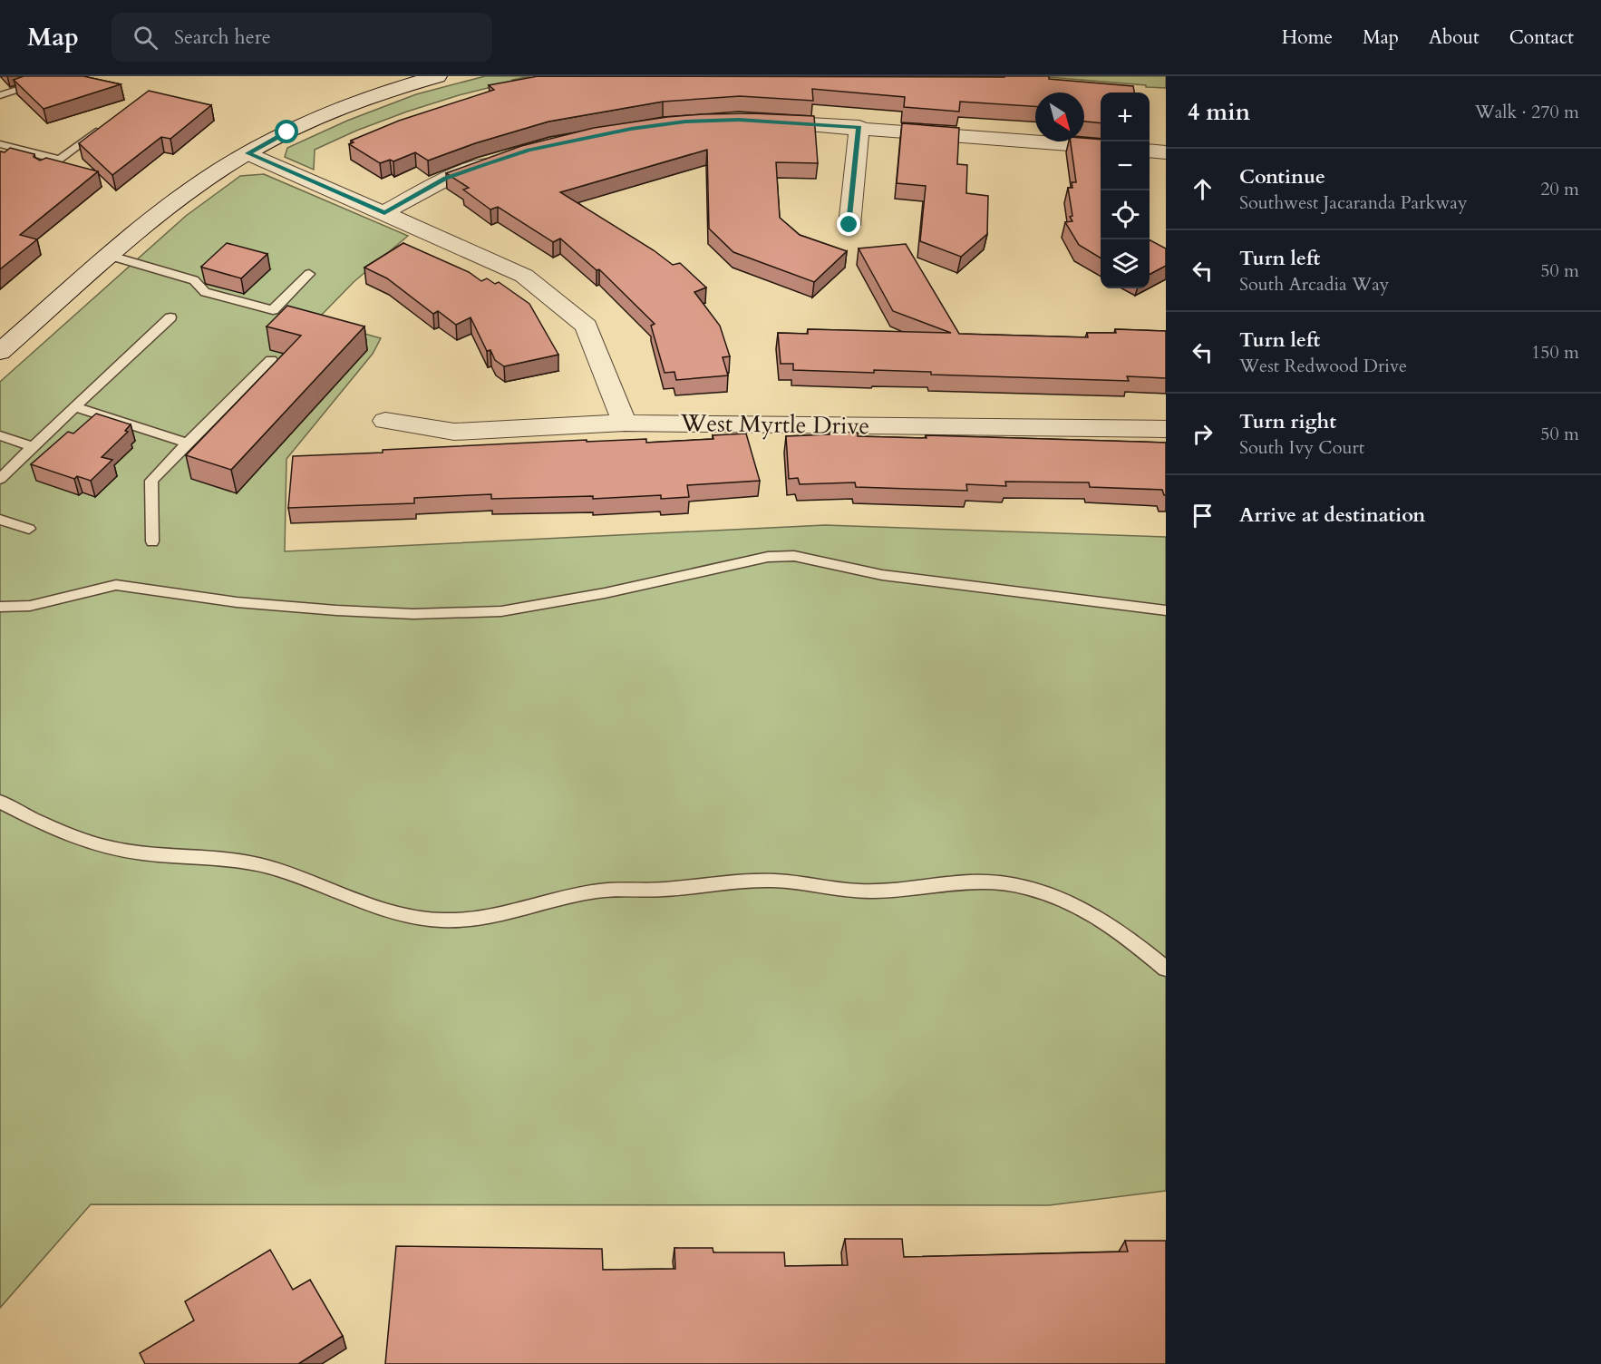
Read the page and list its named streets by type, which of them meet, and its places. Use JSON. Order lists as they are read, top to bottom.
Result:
{
  "streets": {
    "street": ["West Myrtle Drive"]
  },
  "north": "bottom right",
  "page": {
    "header": "Map",
    "search": "Search here",
    "nav": [
      "Home",
      "Map",
      "About",
      "Contact"
    ],
    "heading": ["4 min", "Walk · 270 m"],
    "map_buttons": ["+", "−"],
    "list": [
      ["Continue", "Southwest Jacaranda Parkway", "20 m"],
      ["Turn left", "South Arcadia Way", "50 m"],
      ["Turn left", "West Redwood Drive", "150 m"],
      ["Turn right", "South Ivy Court", "50 m"],
      "Arrive at destination"
    ]
  }
}
